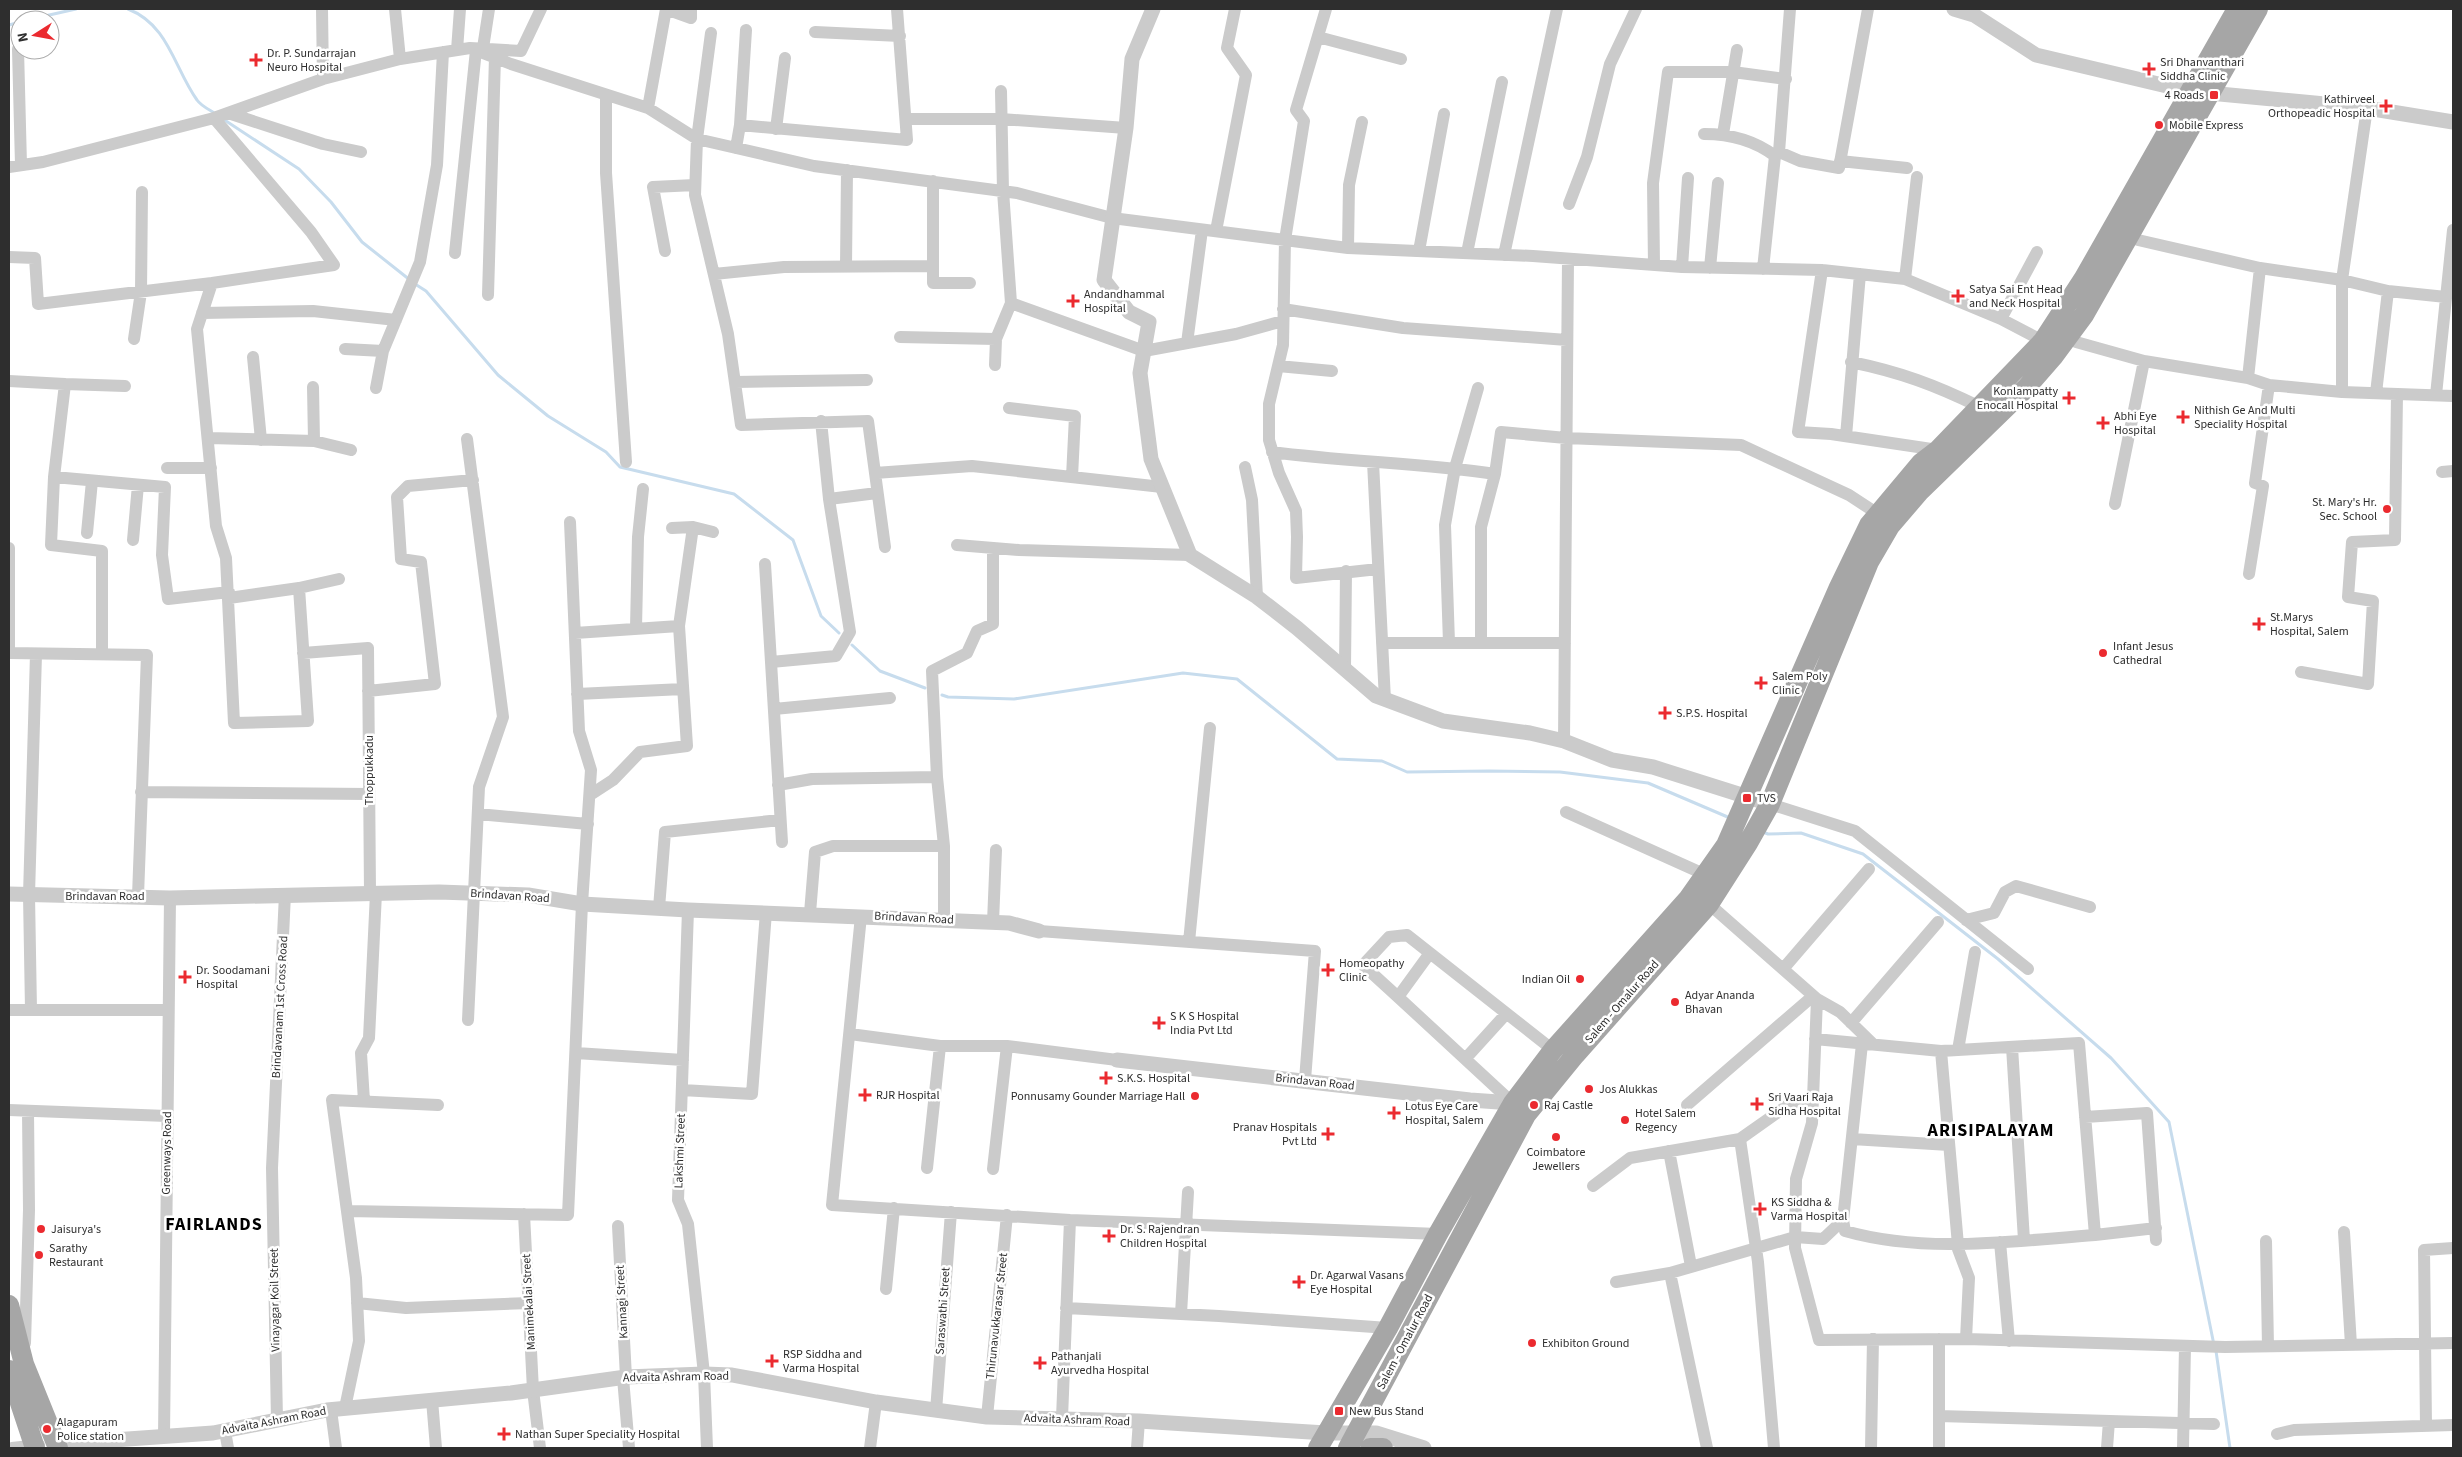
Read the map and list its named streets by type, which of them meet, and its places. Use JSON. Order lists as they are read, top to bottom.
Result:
{
  "streets": {
    "main road": ["Salem - Omalur Road"],
    "street": [
      "Thoppukkadu",
      "Brindavan Road",
      "Brindavanam 1st Cross Road",
      "Lakshmi Street",
      "Greenways Road",
      "Vinayagar Koil Street",
      "Manimekalai Street",
      "Kannagi Street",
      "Saraswathi Street",
      "Thirunavukkarasar Street",
      "Advaita Ashram Road"
    ]
  },
  "crossings": [
    ["Thoppukkadu", "Brindavan Road"],
    ["Brindavan Road", "Salem - Omalur Road"],
    ["Brindavan Road", "Brindavanam 1st Cross Road"],
    ["Brindavan Road", "Lakshmi Street"],
    ["Brindavan Road", "Greenways Road"],
    ["Salem - Omalur Road", "Advaita Ashram Road"],
    ["Brindavanam 1st Cross Road", "Vinayagar Koil Street"],
    ["Lakshmi Street", "Advaita Ashram Road"],
    ["Greenways Road", "Advaita Ashram Road"],
    ["Vinayagar Koil Street", "Advaita Ashram Road"],
    ["Manimekalai Street", "Advaita Ashram Road"],
    ["Kannagi Street", "Advaita Ashram Road"],
    ["Saraswathi Street", "Advaita Ashram Road"],
    ["Thirunavukkarasar Street", "Advaita Ashram Road"]
  ],
  "districts": ["ARISIPALAYAM", "FAIRLANDS"],
  "places": {
    "health": [
      "Dr. P. Sundarrajan Neuro Hospital",
      "Sri Dhanvanthari Siddha Clinic",
      "Kathirveel Orthopeadic Hospital",
      "Satya Sai Ent Head and Neck Hospital",
      "Andandhammal Hospital",
      "Konlampatty Enocall Hospital",
      "Nithish Ge And Multi Speciality Hospital",
      "Abhi Eye Hospital",
      "St.Marys Hospital, Salem",
      "Salem Poly Clinic",
      "S.P.S. Hospital",
      "Homeopathy Clinic",
      "Dr. Soodamani Hospital",
      "S K S Hospital India Pvt Ltd",
      "S.K.S. Hospital",
      "RJR Hospital",
      "Sri Vaari Raja Sidha Hospital",
      "Lotus Eye Care Hospital, Salem",
      "Pranav Hospitals Pvt Ltd",
      "KS Siddha & Varma Hospital",
      "Dr. S. Rajendran Children Hospital",
      "Dr. Agarwal Vasans Eye Hospital",
      "RSP Siddha and Varma Hospital",
      "Pathanjali Ayurvedha Hospital",
      "Nathan Super Speciality Hospital"
    ],
    "transit": ["4 Roads", "TVS", "New Bus Stand"],
    "other": [
      "Mobile Express",
      "St. Mary's Hr. Sec. School",
      "Infant Jesus Cathedral",
      "Indian Oil",
      "Adyar Ananda Bhavan",
      "Jos Alukkas",
      "Ponnusamy Gounder Marriage Hall",
      "Raj Castle",
      "Hotel Salem Regency",
      "Coimbatore Jewellers",
      "Jaisurya's",
      "Sarathy Restaurant",
      "Exhibiton Ground",
      "Alagapuram Police station"
    ]
  },
  "north": "left"
}
